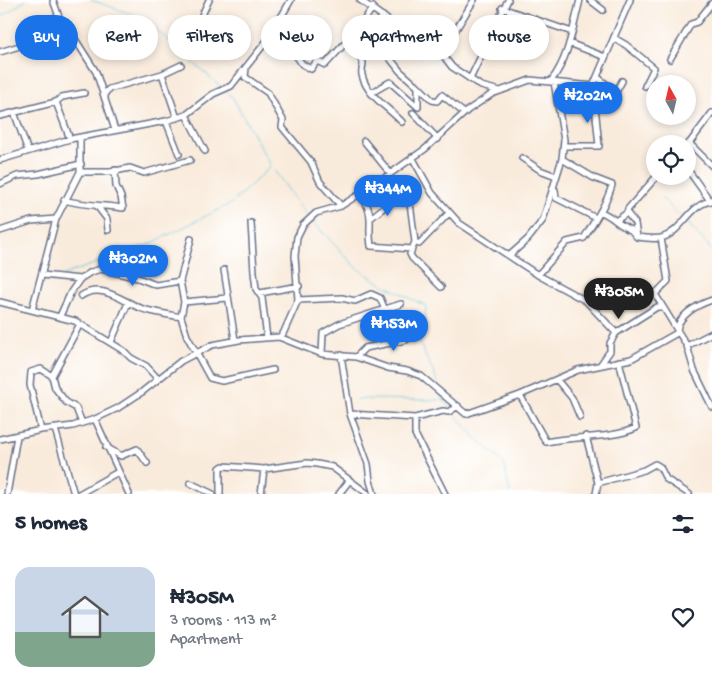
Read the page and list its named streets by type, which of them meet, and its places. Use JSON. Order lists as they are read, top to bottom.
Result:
{
  "north": "top",
  "page": {
    "chip": [
      "Buy",
      "Rent",
      "Filters",
      "New",
      "Apartment",
      "House"
    ],
    "price": [
      "₦202M",
      "₦344M",
      "₦302M",
      "₦305M",
      "₦153M"
    ],
    "heading": "5 homes",
    "list": [
      {
        "name": "₦305M",
        "note": "3 rooms · 113 m² · Apartment"
      }
    ]
  }
}
